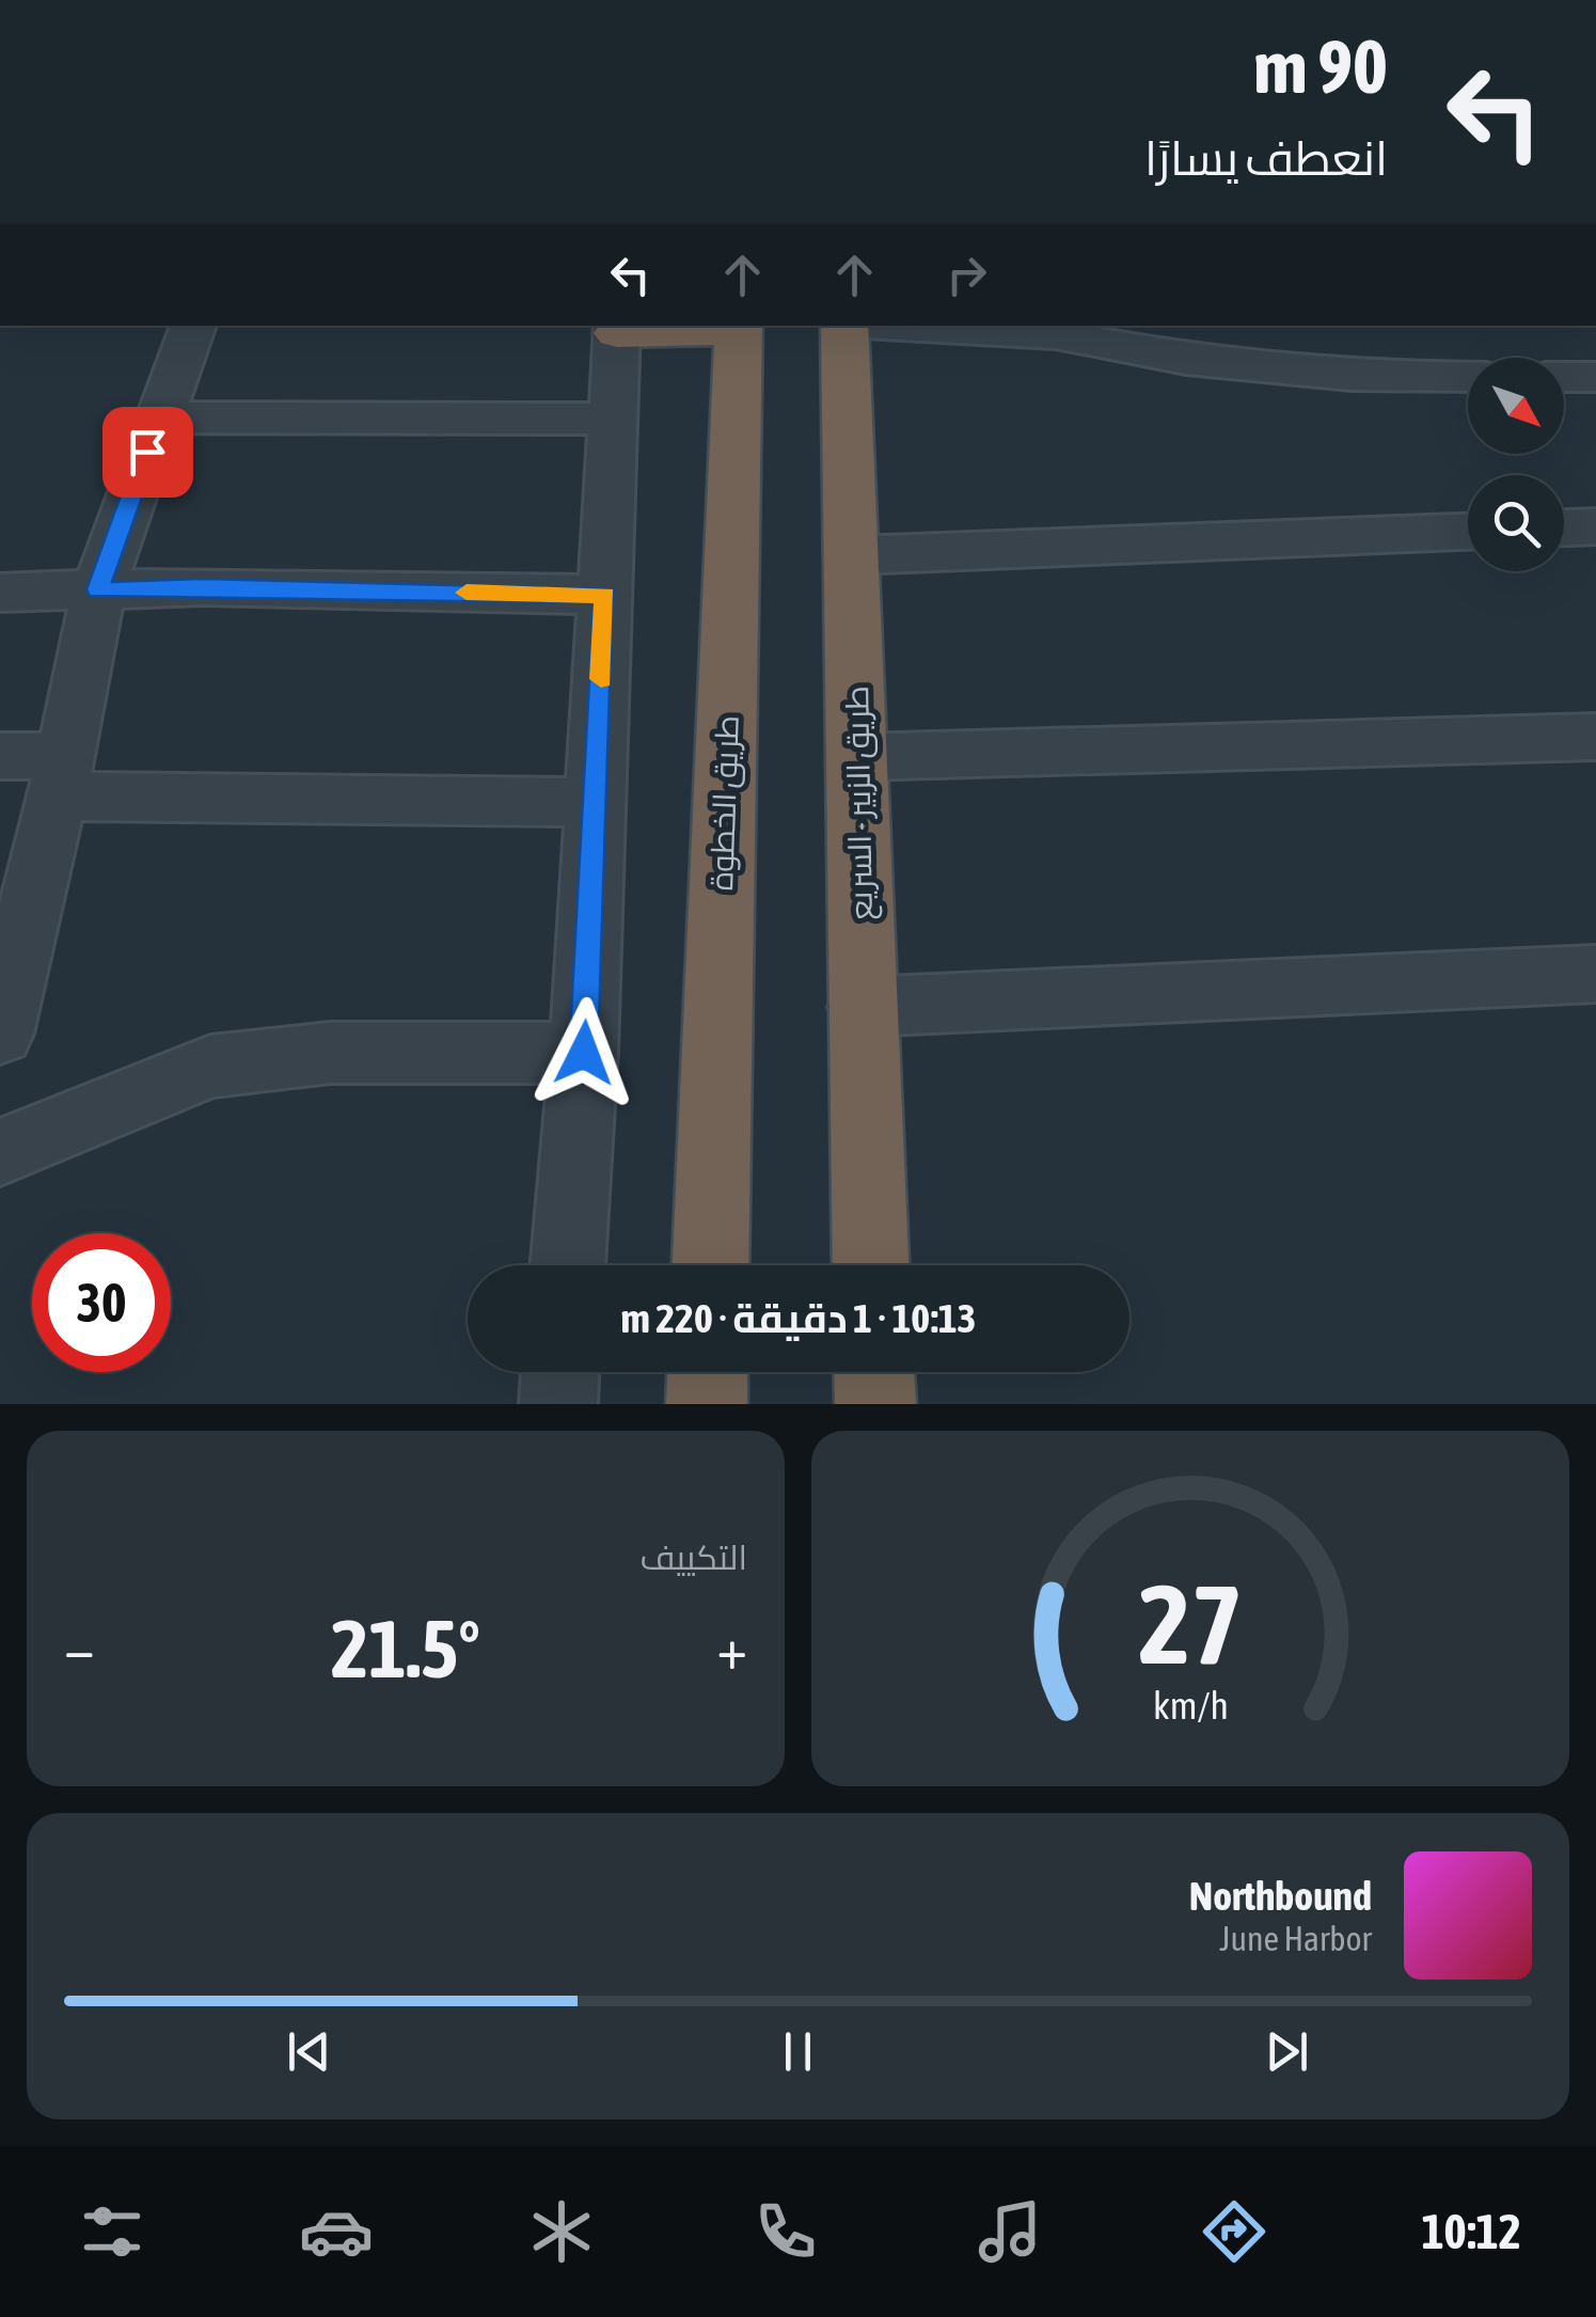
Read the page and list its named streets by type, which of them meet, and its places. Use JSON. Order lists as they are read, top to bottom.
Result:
{
  "streets": {
    "highway": ["طريق الخطوة", "طريق الزبير - السريع"]
  },
  "north": "bottom right",
  "page": {
    "turn": ["90 m", "انعطف يسارًا"],
    "limit": "30",
    "trip": "10:13 · 1 دقيقة · 220 m",
    "tile": "التكييف",
    "heat": ["−", "21.5°", "+"],
    "song": ["Northbound", "June Harbor"],
    "tabs": "10:12",
    "gauge": ["27", "km/h"]
  }
}
